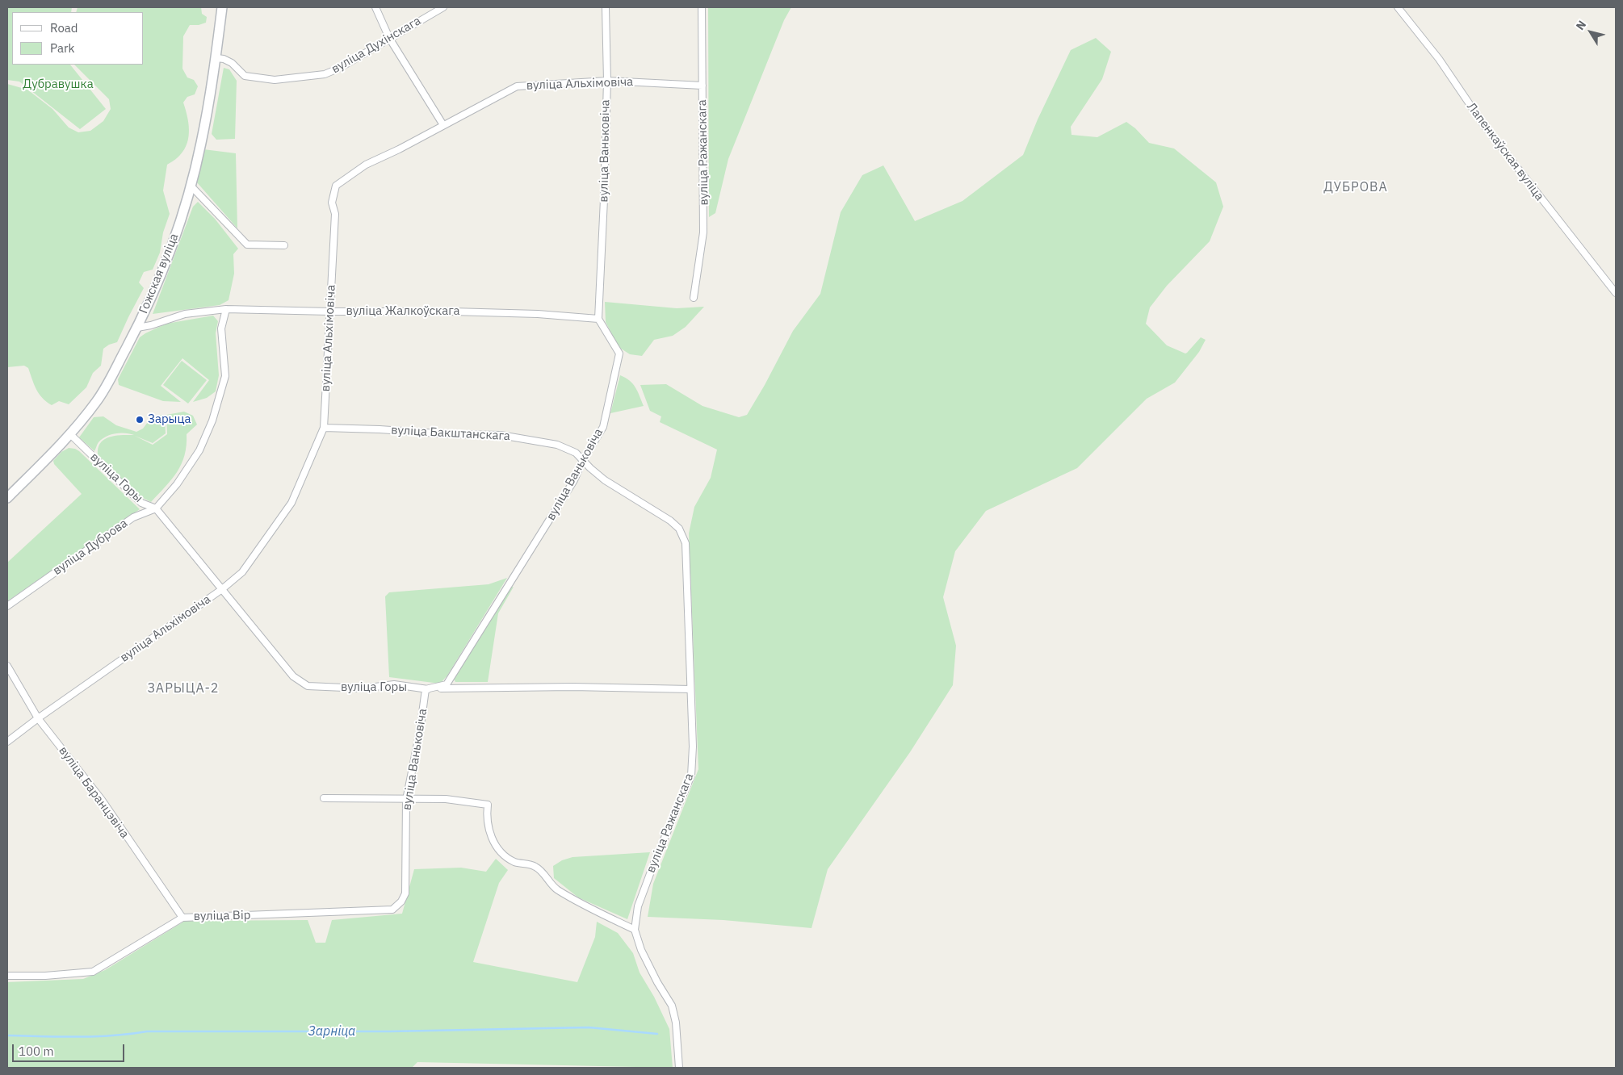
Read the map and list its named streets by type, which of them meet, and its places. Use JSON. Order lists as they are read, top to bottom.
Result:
{
  "streets": {
    "street": [
      "вуліца Духінскага",
      "вуліца Альхімовіча",
      "вуліца Ваньковіча",
      "Лапенкаўская вуліца",
      "вуліца Ражанскага",
      "Гожская вуліца",
      "вуліца Жалкоўскага",
      "вуліца Бакштанскага",
      "вуліца Горы",
      "вуліца Дуброва",
      "вуліца Баранцэвіча",
      "вуліца Вір"
    ]
  },
  "crossings": [
    ["вуліца Духінскага", "Гожская вуліца"],
    ["вуліца Альхімовіча", "вуліца Ваньковіча"],
    ["вуліца Альхімовіча", "вуліца Ражанскага"],
    ["вуліца Альхімовіча", "вуліца Жалкоўскага"],
    ["вуліца Альхімовіча", "вуліца Бакштанскага"],
    ["вуліца Альхімовіча", "вуліца Горы"],
    ["вуліца Альхімовіча", "вуліца Баранцэвіча"],
    ["вуліца Ваньковіча", "вуліца Жалкоўскага"],
    ["вуліца Ваньковіча", "вуліца Бакштанскага"],
    ["вуліца Ваньковіча", "вуліца Горы"],
    ["вуліца Ваньковіча", "вуліца Вір"],
    ["вуліца Ражанскага", "вуліца Бакштанскага"],
    ["вуліца Ражанскага", "вуліца Горы"],
    ["Гожская вуліца", "вуліца Жалкоўскага"],
    ["Гожская вуліца", "вуліца Горы"],
    ["вуліца Жалкоўскага", "вуліца Дуброва"],
    ["вуліца Горы", "вуліца Дуброва"],
    ["вуліца Баранцэвіча", "вуліца Вір"]
  ],
  "districts": ["ДУБРОВА", "ЗАРЫЦА-2"],
  "water": ["Зарніца"],
  "parks": ["Дубравушка"],
  "places": ["Зарыца"],
  "legend": ["Road", "Park"],
  "scale_bar": "100 m",
  "north": "top left"
}
